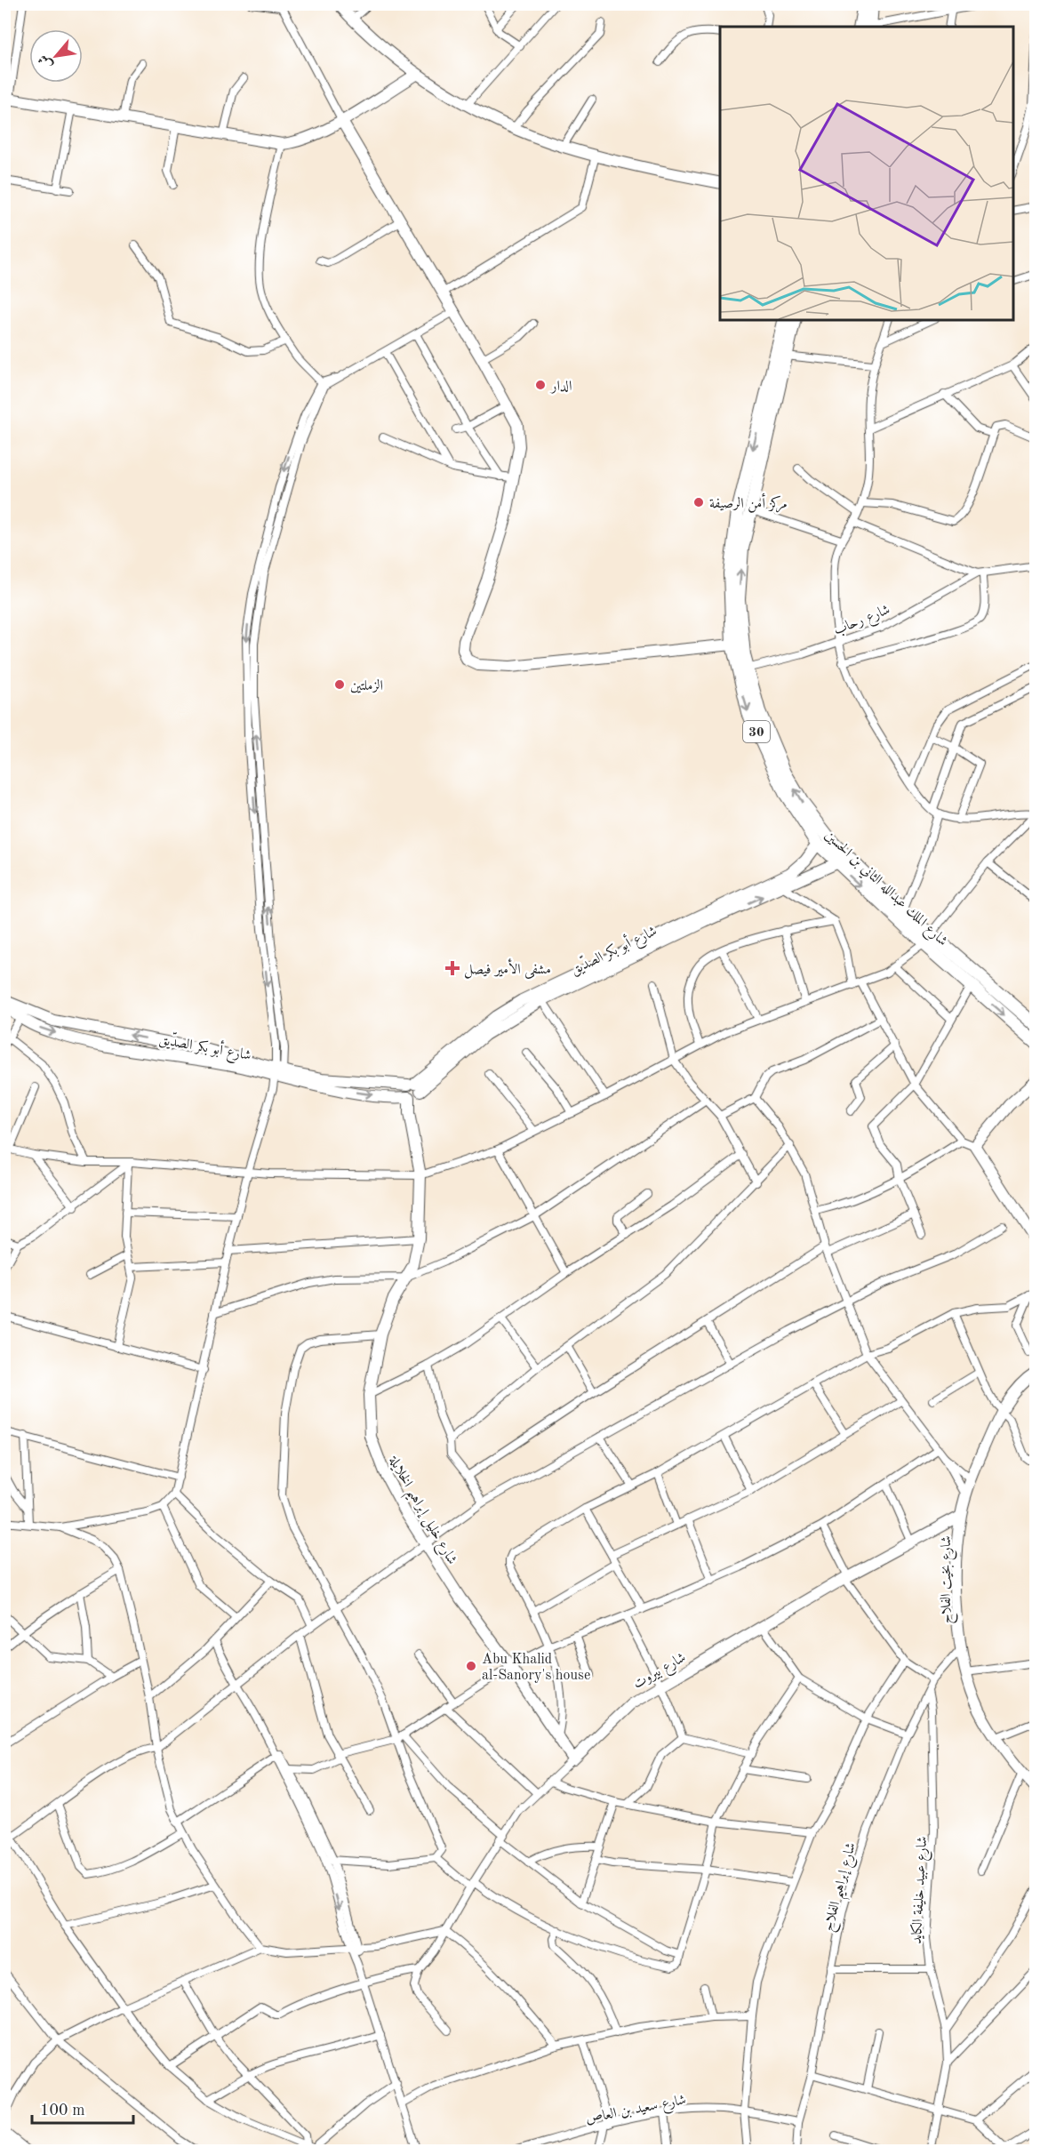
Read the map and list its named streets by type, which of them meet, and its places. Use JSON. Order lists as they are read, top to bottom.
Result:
{
  "streets": {
    "main road": ["30", "شارع الملك عبدالله الثاني بن الحسين"],
    "street": [
      "شارع رحاب",
      "شارع أبو بكر الصدّيق",
      "شارع خليل إبراهيم الخلايلة",
      "شارع بخيت الفلاح",
      "شارع بيروت",
      "شارع إبراهيم الفلاح",
      "شارع عبيد خليفة الكايد",
      "شارع سعيد بن العاص"
    ]
  },
  "crossings": [
    ["شارع رحاب", "شارع الملك عبدالله الثاني بن الحسين"],
    ["شارع الملك عبدالله الثاني بن الحسين", "شارع أبو بكر الصدّيق"],
    ["شارع أبو بكر الصدّيق", "شارع خليل إبراهيم الخلايلة"],
    ["شارع خليل إبراهيم الخلايلة", "شارع بيروت"],
    ["شارع بخيت الفلاح", "شارع بيروت"],
    ["شارع بخيت الفلاح", "شارع إبراهيم الفلاح"],
    ["شارع إبراهيم الفلاح", "شارع عبيد خليفة الكايد"],
    ["شارع إبراهيم الفلاح", "شارع سعيد بن العاص"]
  ],
  "places": {
    "other": [
      "الدار",
      "مركز أمن الرصيفة",
      "الزملتين",
      "Abu Khalid al-Sanory's house"
    ],
    "health": ["مشفى الأمير فيصل"]
  },
  "scale_bar": "100 m",
  "north": "bottom left"
}
